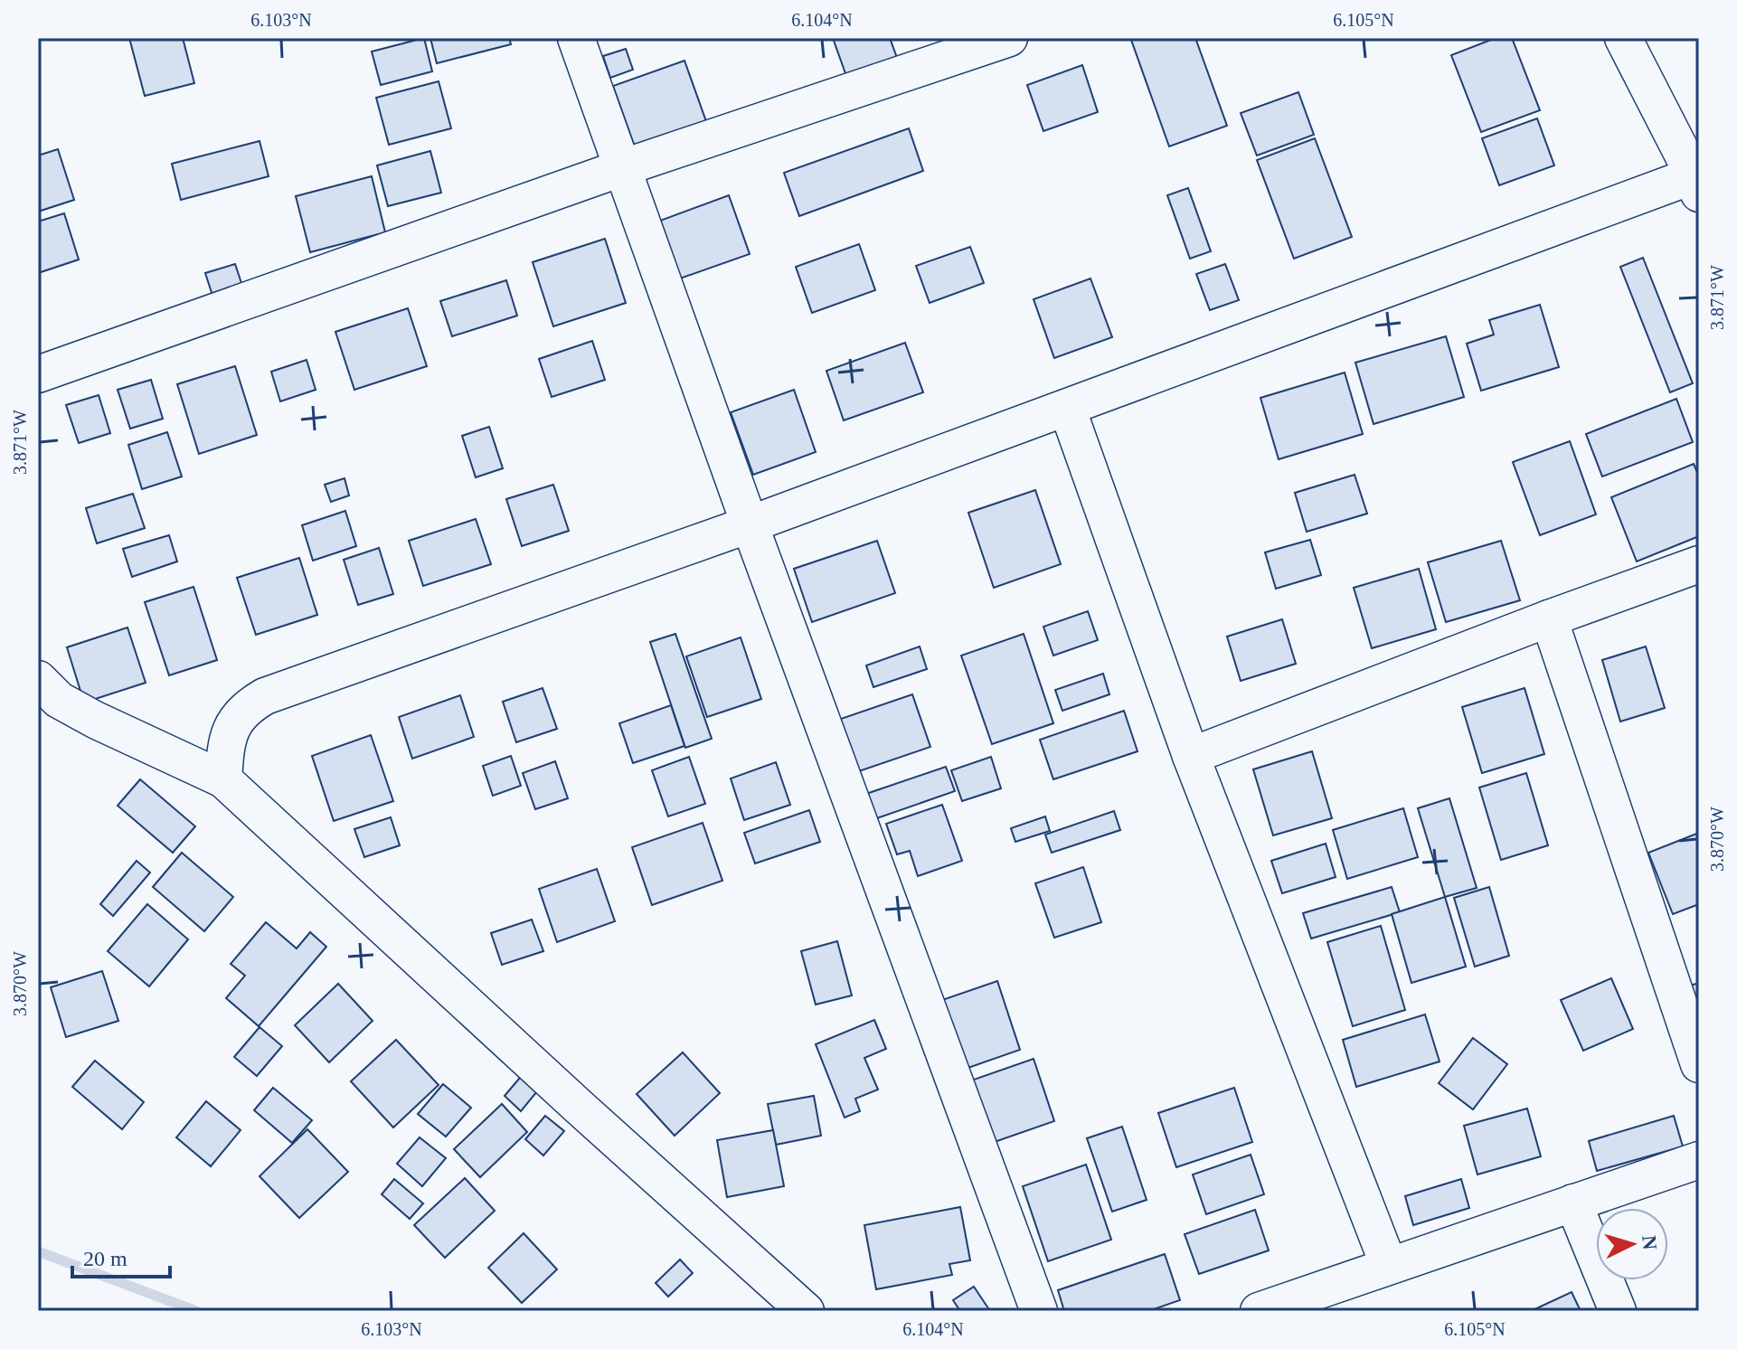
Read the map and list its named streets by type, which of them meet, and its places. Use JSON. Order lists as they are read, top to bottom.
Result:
{
  "scale_bar": "20 m",
  "north": "right",
  "coordinates": [
    "6.103°N",
    "6.104°N",
    "6.105°N",
    "3.871°W",
    "3.870°W"
  ]
}
